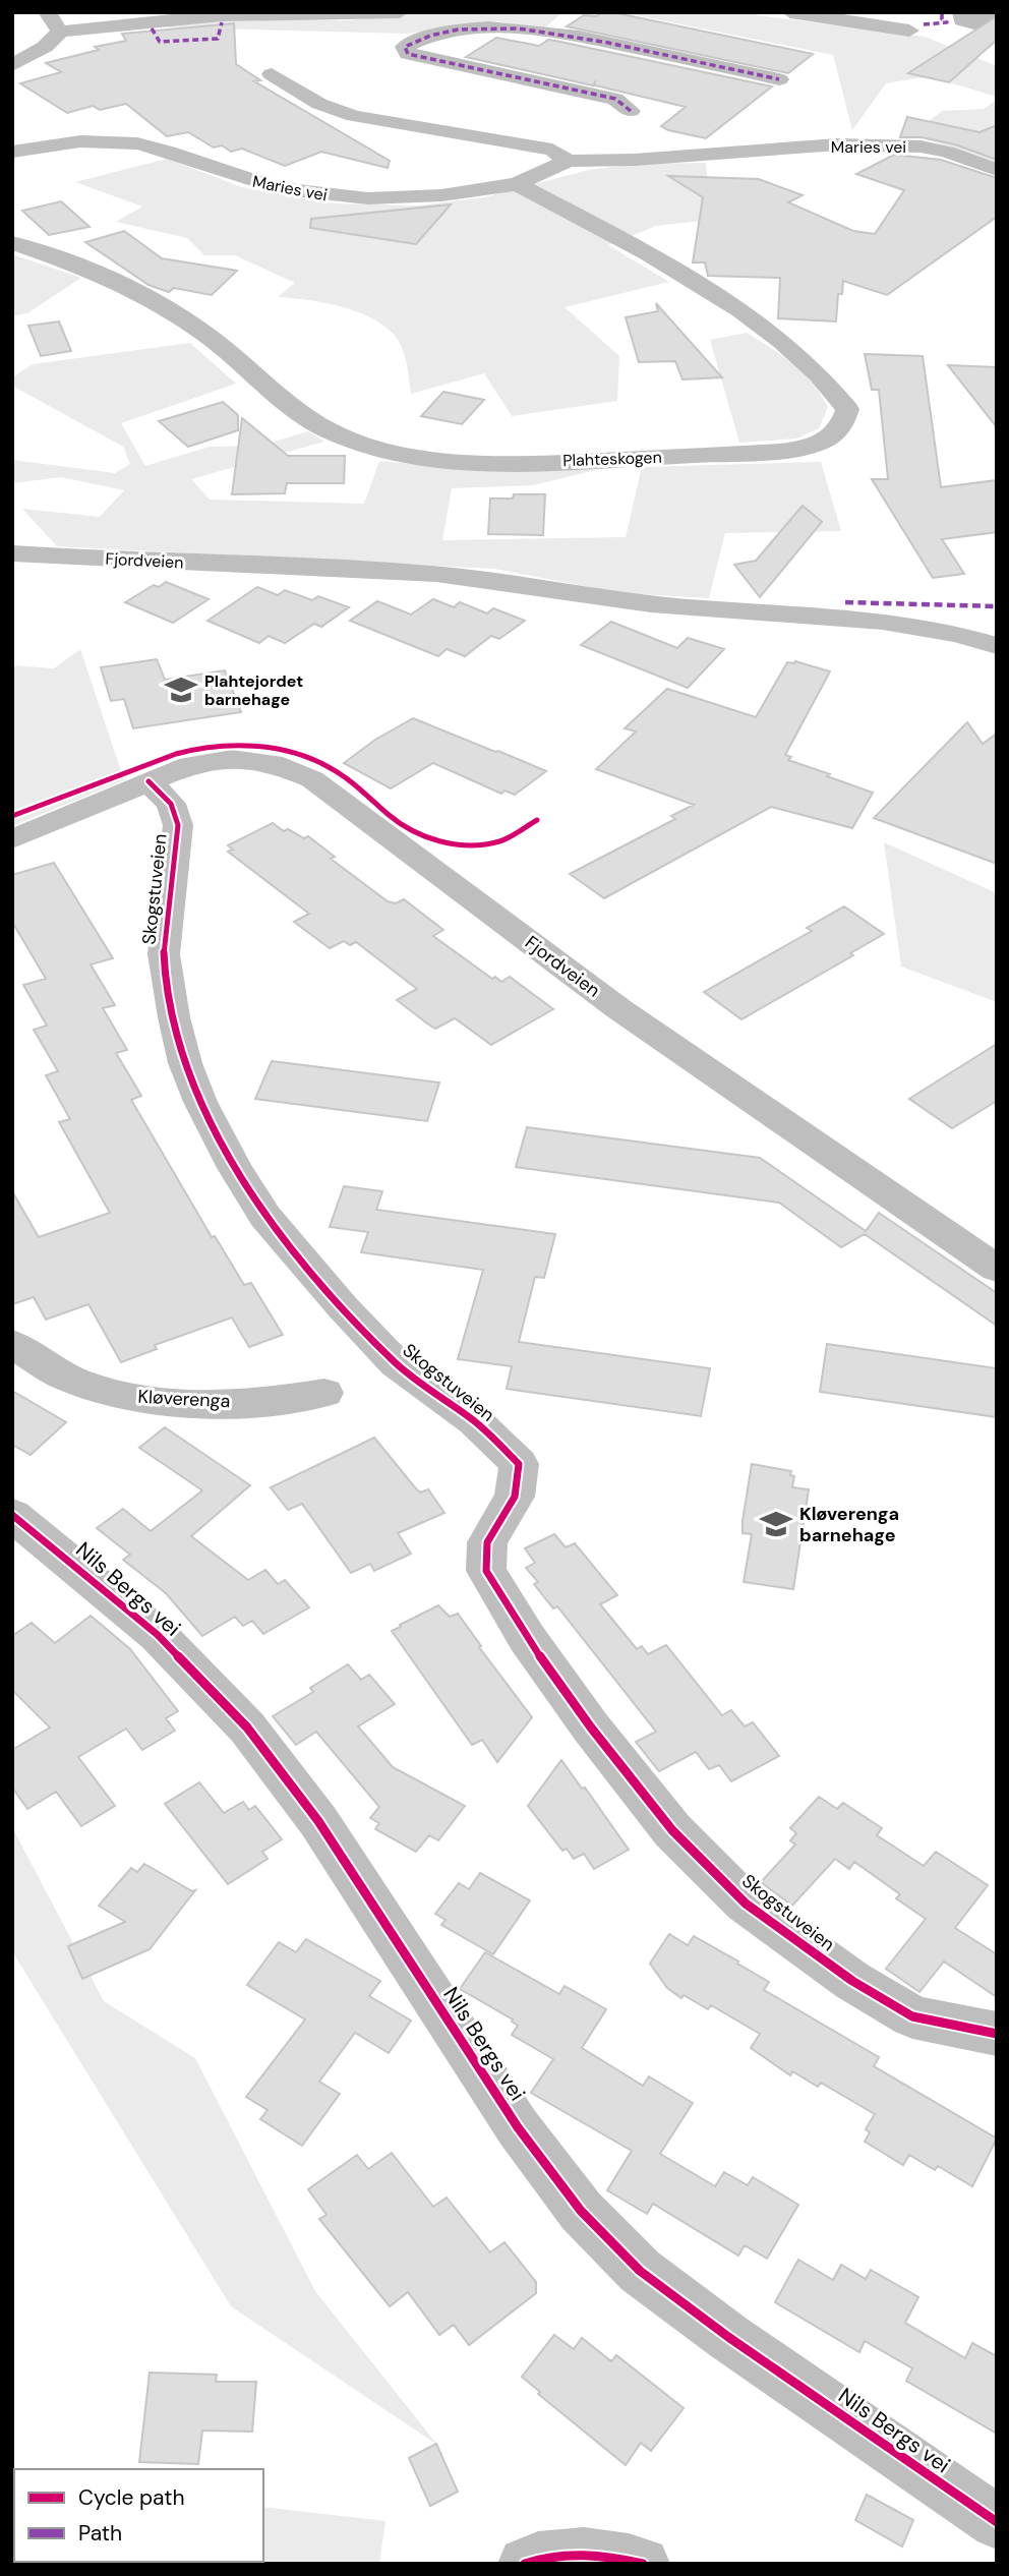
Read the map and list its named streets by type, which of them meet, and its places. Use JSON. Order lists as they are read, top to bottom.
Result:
{
  "streets": {
    "street": [
      "Maries vei",
      "Plahteskogen",
      "Fjordveien",
      "Skogstuveien",
      "Kløverenga",
      "Nils Bergs vei"
    ]
  },
  "crossings": [
    ["Maries vei", "Plahteskogen"],
    ["Fjordveien", "Skogstuveien"]
  ],
  "places": {
    "school or university": ["Plahtejordet barnehage", "Kløverenga barnehage"]
  },
  "legend": ["Cycle path", "Path"]
}
